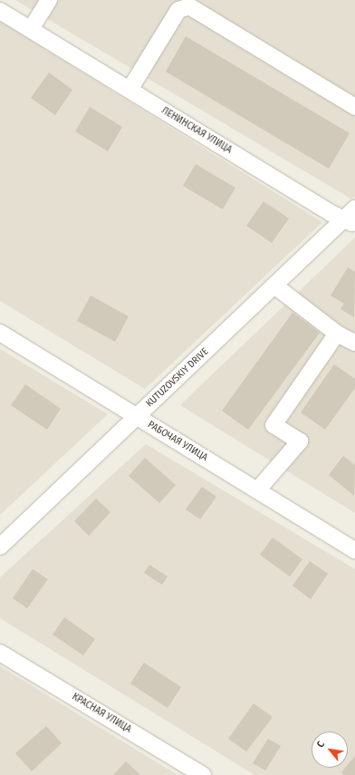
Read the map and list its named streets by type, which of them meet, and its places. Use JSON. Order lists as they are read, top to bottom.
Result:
{
  "streets": {
    "street": [
      "ЛЕНИНСКАЯ УЛИЦА",
      "KUTUZOVSKIY DRIVE",
      "РАБОЧАЯ УЛИЦА",
      "КРАСНАЯ УЛИЦА"
    ]
  },
  "crossings": [
    ["ЛЕНИНСКАЯ УЛИЦА", "KUTUZOVSKIY DRIVE"],
    ["KUTUZOVSKIY DRIVE", "РАБОЧАЯ УЛИЦА"]
  ],
  "north": "top left"
}
